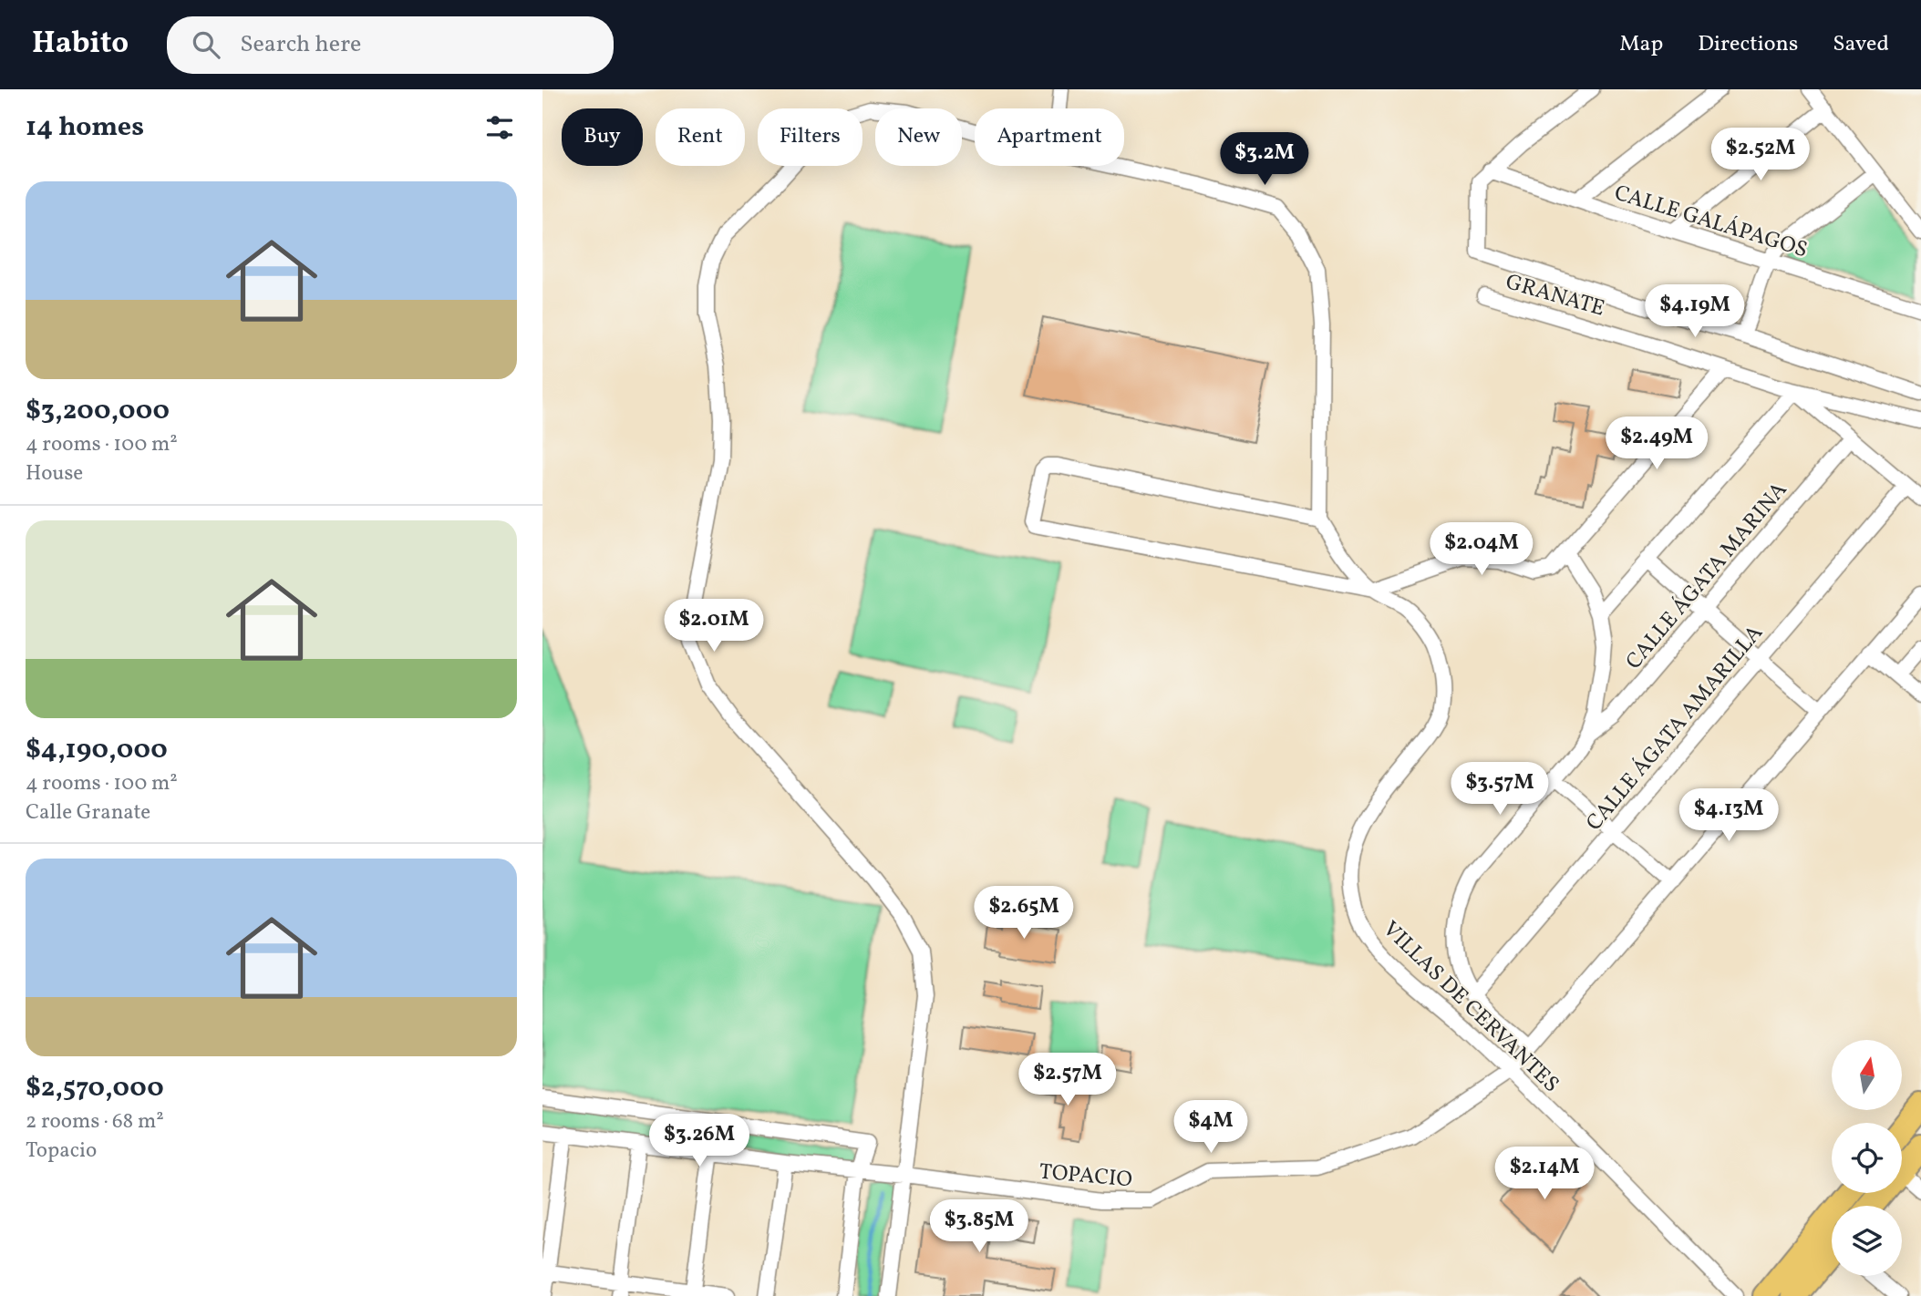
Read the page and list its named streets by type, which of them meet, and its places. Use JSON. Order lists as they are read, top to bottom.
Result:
{
  "streets": {
    "street": [
      "CALLE GALÁPAGOS",
      "GRANATE",
      "CALLE ÁGATA MARINA",
      "CALLE ÁGATA AMARILLA",
      "VILLAS DE CERVANTES",
      "TOPACIO"
    ]
  },
  "crossings": [
    ["VILLAS DE CERVANTES", "TOPACIO"]
  ],
  "north": "top",
  "page": {
    "header": "Habito",
    "search": "Search here",
    "nav": ["Map", "Directions", "Saved"],
    "heading": "14 homes",
    "chip": [
      "Buy",
      "Rent",
      "Filters",
      "New",
      "Apartment"
    ],
    "price": [
      "$2.52M",
      "$3.2M",
      "$4.19M",
      "$2.49M",
      "$2.04M",
      "$2.01M",
      "$3.57M",
      "$4.13M",
      "$2.65M",
      "$2.57M",
      "$4M",
      "$3.26M",
      "$2.14M",
      "$3.85M"
    ],
    "list": [
      {
        "name": "$3,200,000",
        "note": "4 rooms · 100 m² · House"
      },
      {
        "name": "$4,190,000",
        "note": "4 rooms · 100 m² · Calle Granate"
      },
      {
        "name": "$2,570,000",
        "note": "2 rooms · 68 m² · Topacio"
      }
    ]
  }
}
